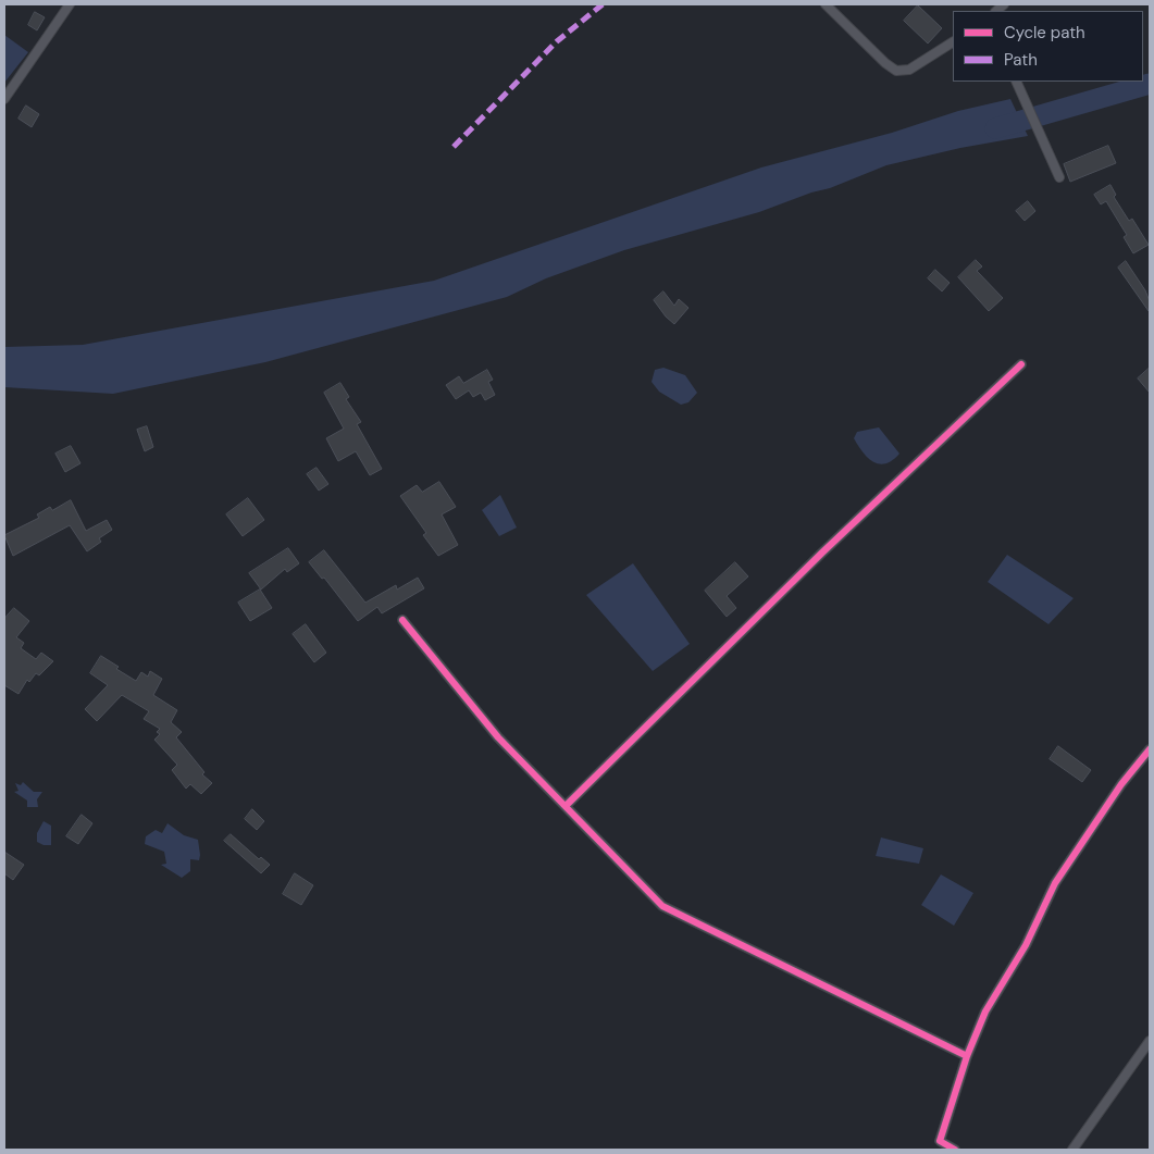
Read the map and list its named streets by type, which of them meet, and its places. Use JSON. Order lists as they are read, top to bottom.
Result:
{
  "legend": ["Cycle path", "Path"]
}
